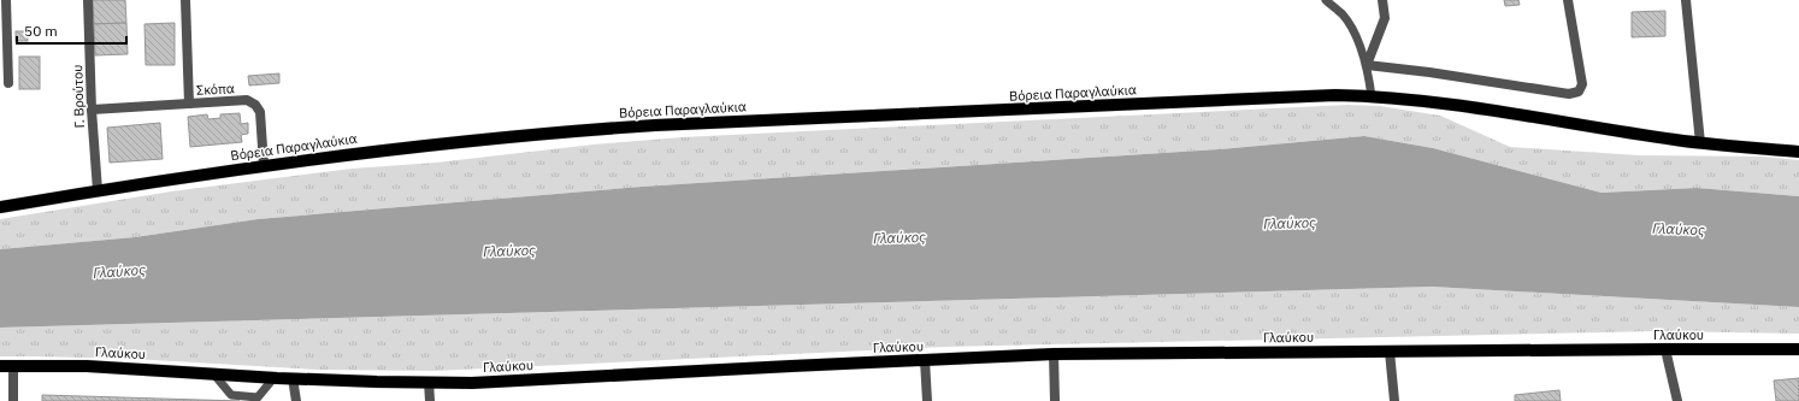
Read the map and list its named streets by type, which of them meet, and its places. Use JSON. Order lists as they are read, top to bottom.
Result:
{
  "streets": {
    "main road": ["Βόρεια Παραγλαύκια", "Γλαύκου"],
    "street": ["Σκόπα", "Γ. Βρούτου"]
  },
  "crossings": [
    ["Σκόπα", "Βόρεια Παραγλαύκια"],
    ["Βόρεια Παραγλαύκια", "Γ. Βρούτου"]
  ],
  "water": ["Γλαύκος"],
  "scale_bar": "50 m"
}
